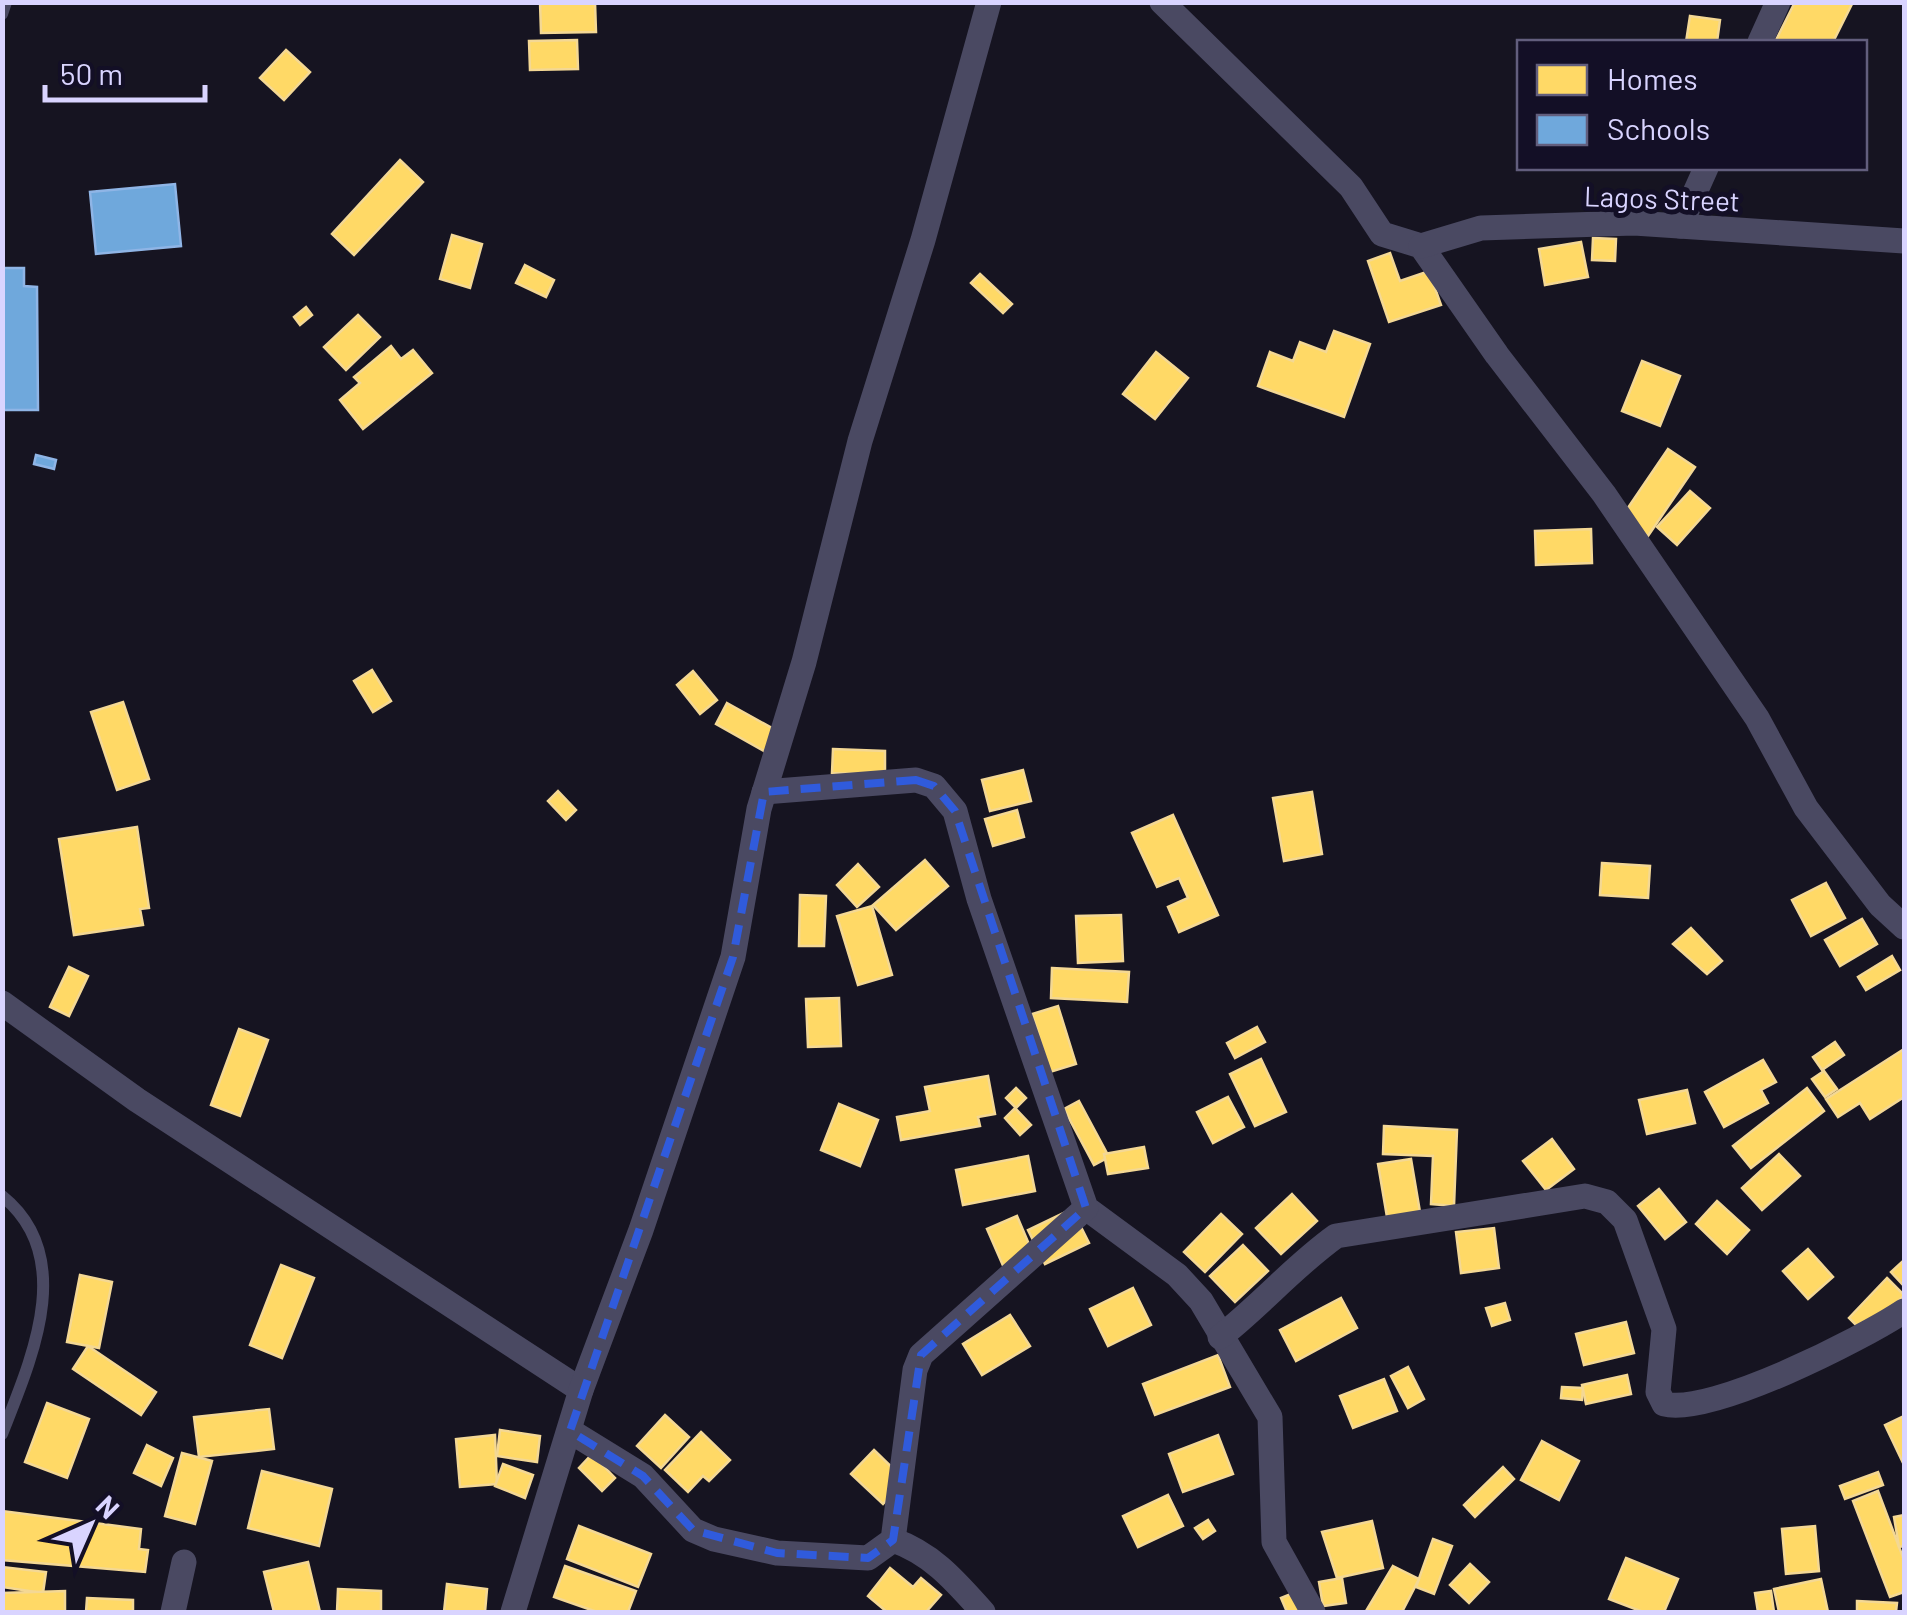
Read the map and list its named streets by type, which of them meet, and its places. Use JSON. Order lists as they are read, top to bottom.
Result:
{
  "streets": {
    "street": ["Lagos Street"]
  },
  "legend": ["Homes", "Schools"],
  "scale_bar": "50 m",
  "north": "top right"
}
